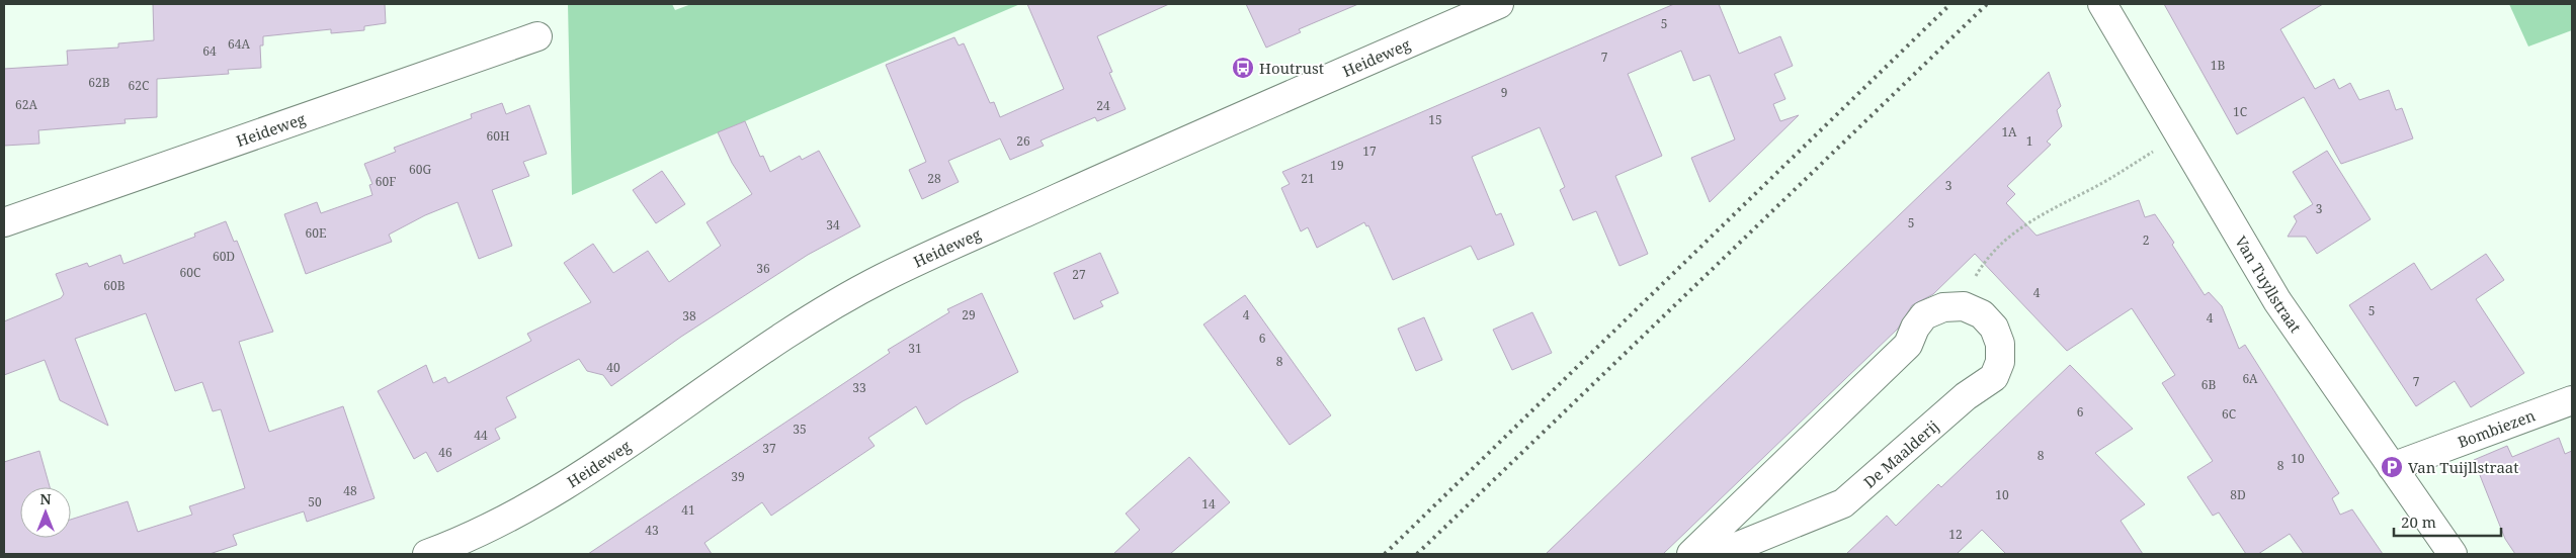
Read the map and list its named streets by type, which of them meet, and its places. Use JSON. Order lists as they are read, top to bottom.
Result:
{
  "streets": {
    "street": [
      "Heideweg",
      "Van Tuyllstraat",
      "Bombiezen",
      "De Maalderij"
    ]
  },
  "crossings": [
    ["Van Tuyllstraat", "Bombiezen"]
  ],
  "places": {
    "bus stop": ["Houtrust"],
    "parking": ["Van Tuijllstraat"]
  },
  "house_numbers": [
    "5",
    "64A",
    "64",
    "7",
    "1B",
    "62B",
    "62C",
    "9",
    "62A",
    "24",
    "1C",
    "15",
    "1A",
    "60H",
    "26",
    "1",
    "17",
    "19",
    "60G",
    "28",
    "21",
    "60F",
    "3",
    "3",
    "5",
    "34",
    "60E",
    "2",
    "60D",
    "36",
    "60C",
    "27",
    "60B",
    "4",
    "5",
    "29",
    "4",
    "38",
    "4",
    "6",
    "31",
    "8",
    "40",
    "6A",
    "7",
    "6B",
    "33",
    "6",
    "6C",
    "35",
    "44",
    "37",
    "46",
    "8",
    "10",
    "8",
    "39",
    "48",
    "10",
    "8D",
    "50",
    "14",
    "41",
    "43",
    "12"
  ],
  "scale_bar": "20 m",
  "north": "top"
}
